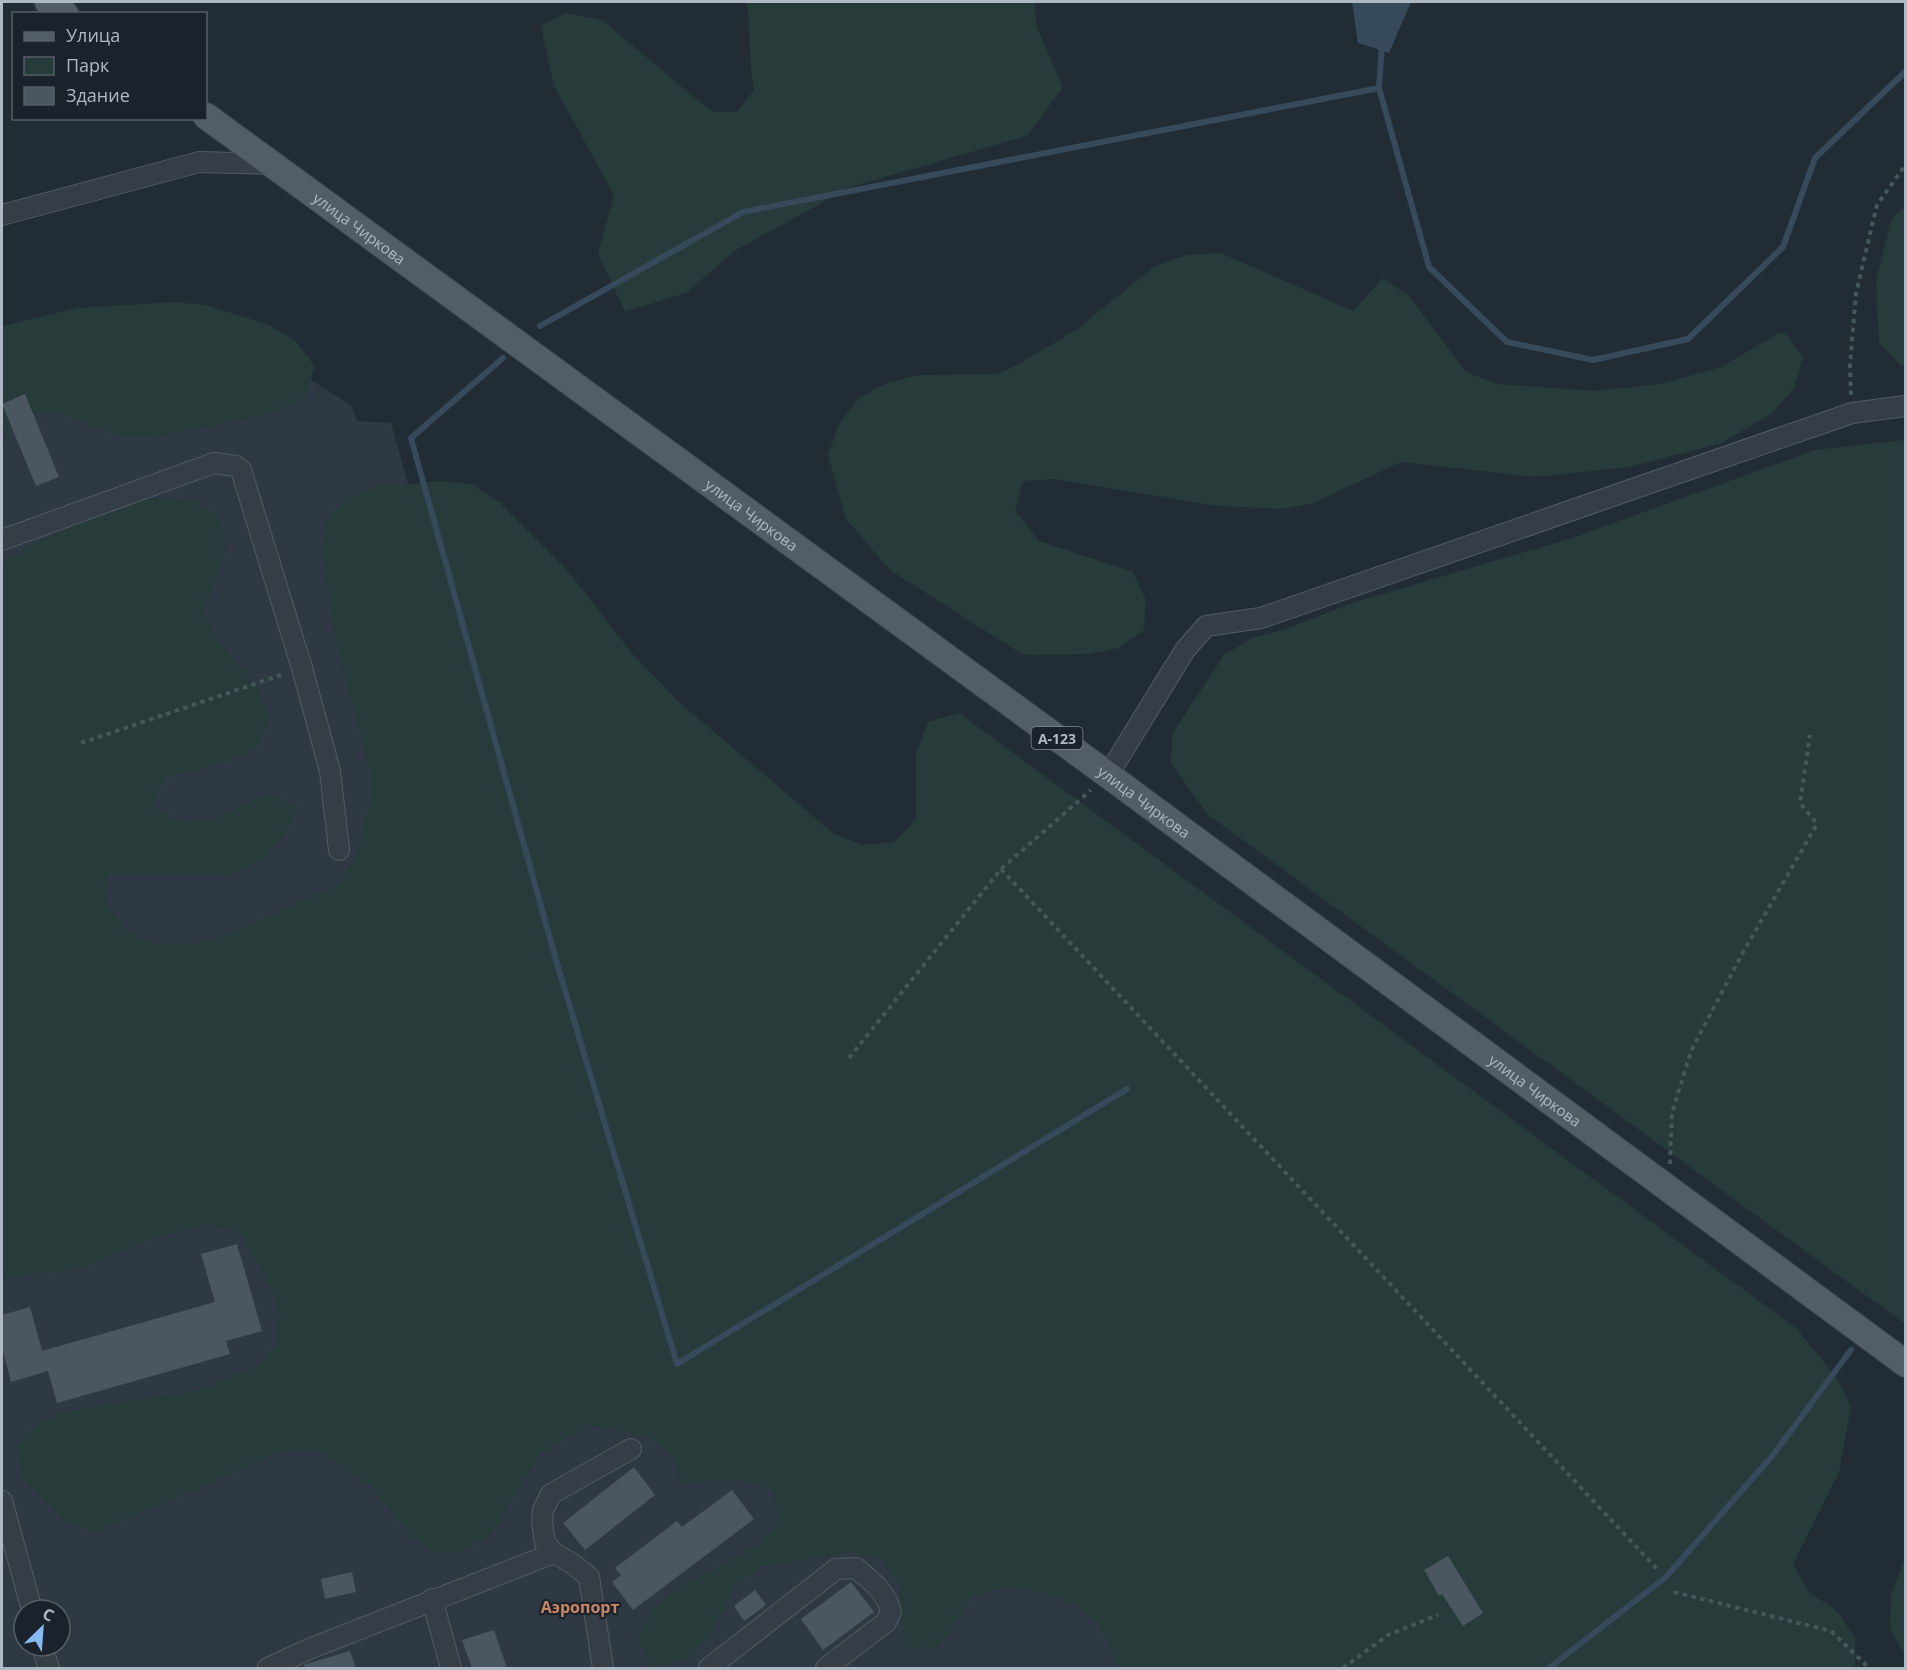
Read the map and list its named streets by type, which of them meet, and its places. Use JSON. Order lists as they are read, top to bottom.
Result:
{
  "streets": {
    "main road": ["улица Чиркова", "А-123"]
  },
  "districts": ["Аэропорт"],
  "legend": ["Улица", "Парк", "Здание"],
  "north": "top right"
}
